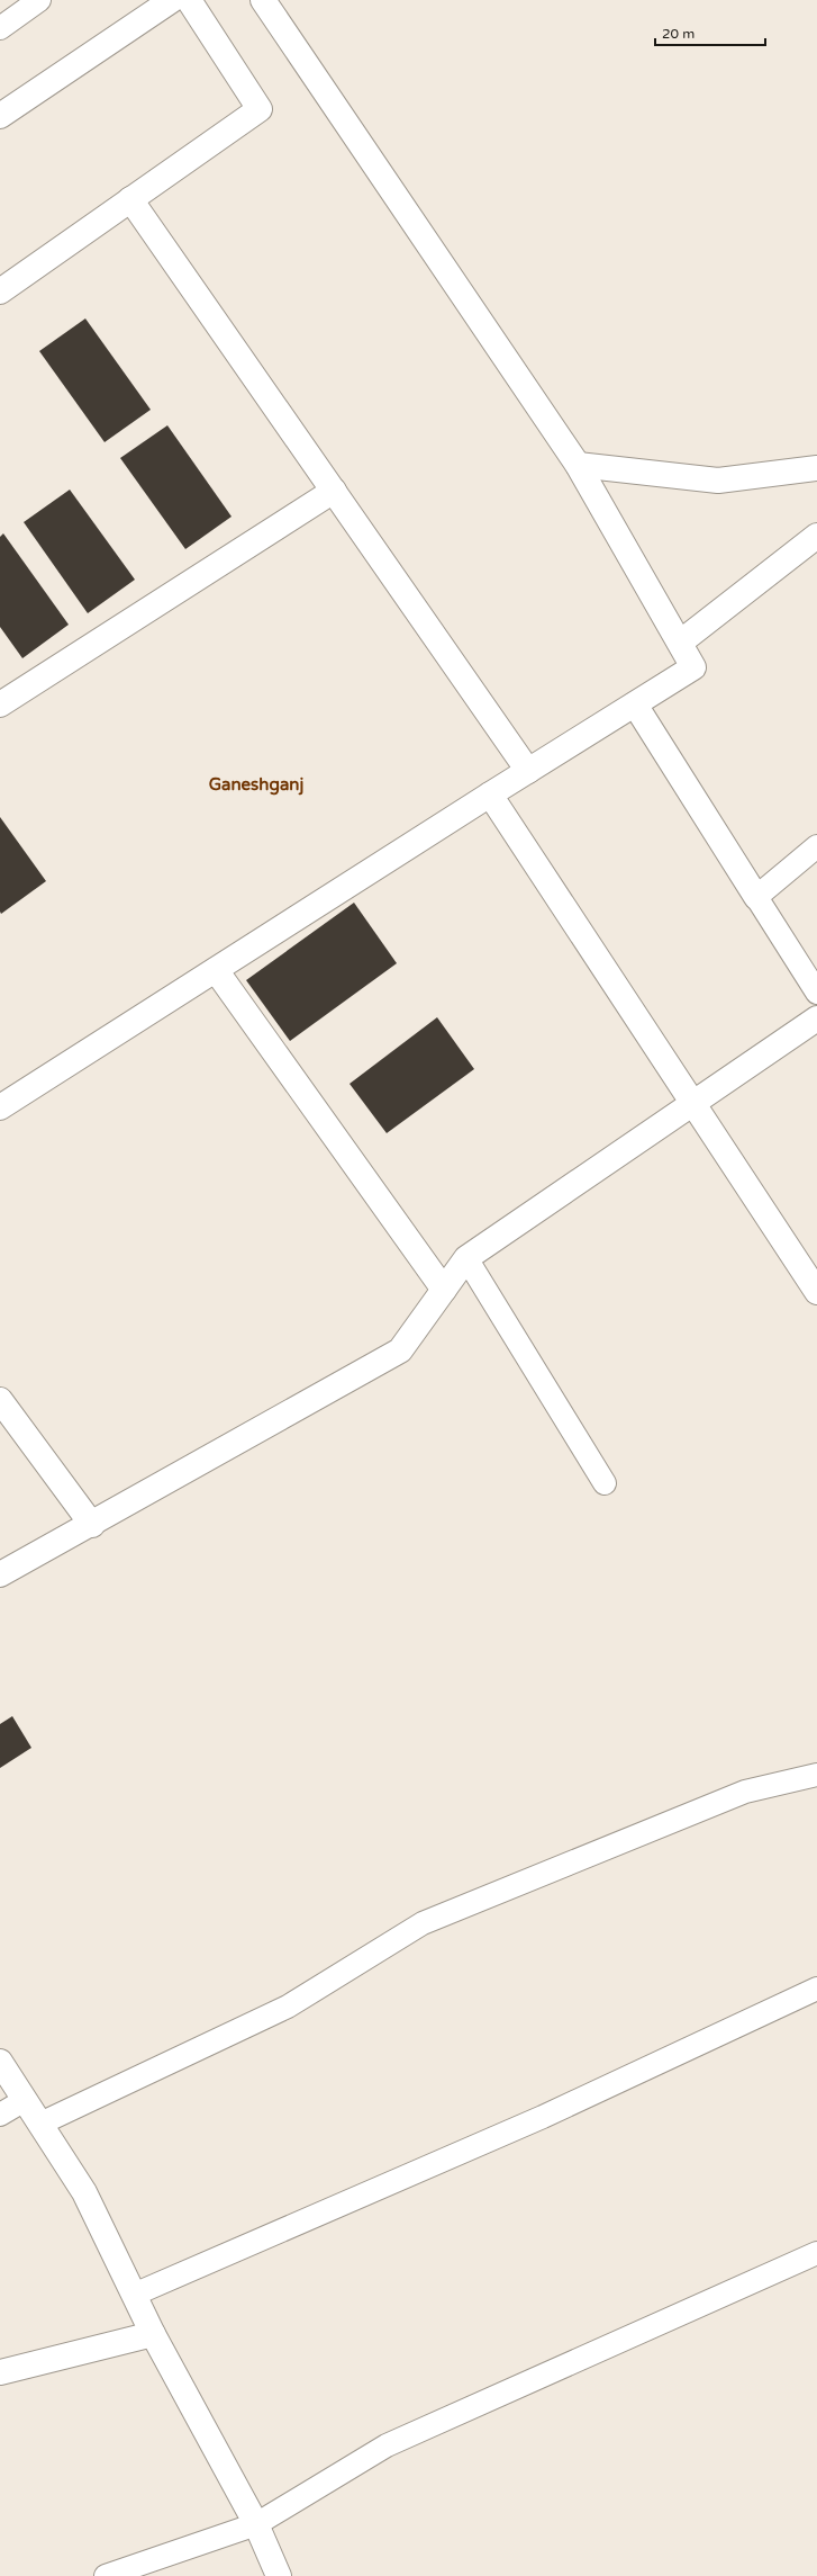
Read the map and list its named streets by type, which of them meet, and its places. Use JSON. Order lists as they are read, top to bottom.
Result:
{
  "districts": ["Ganeshganj"],
  "scale_bar": "20 m"
}
